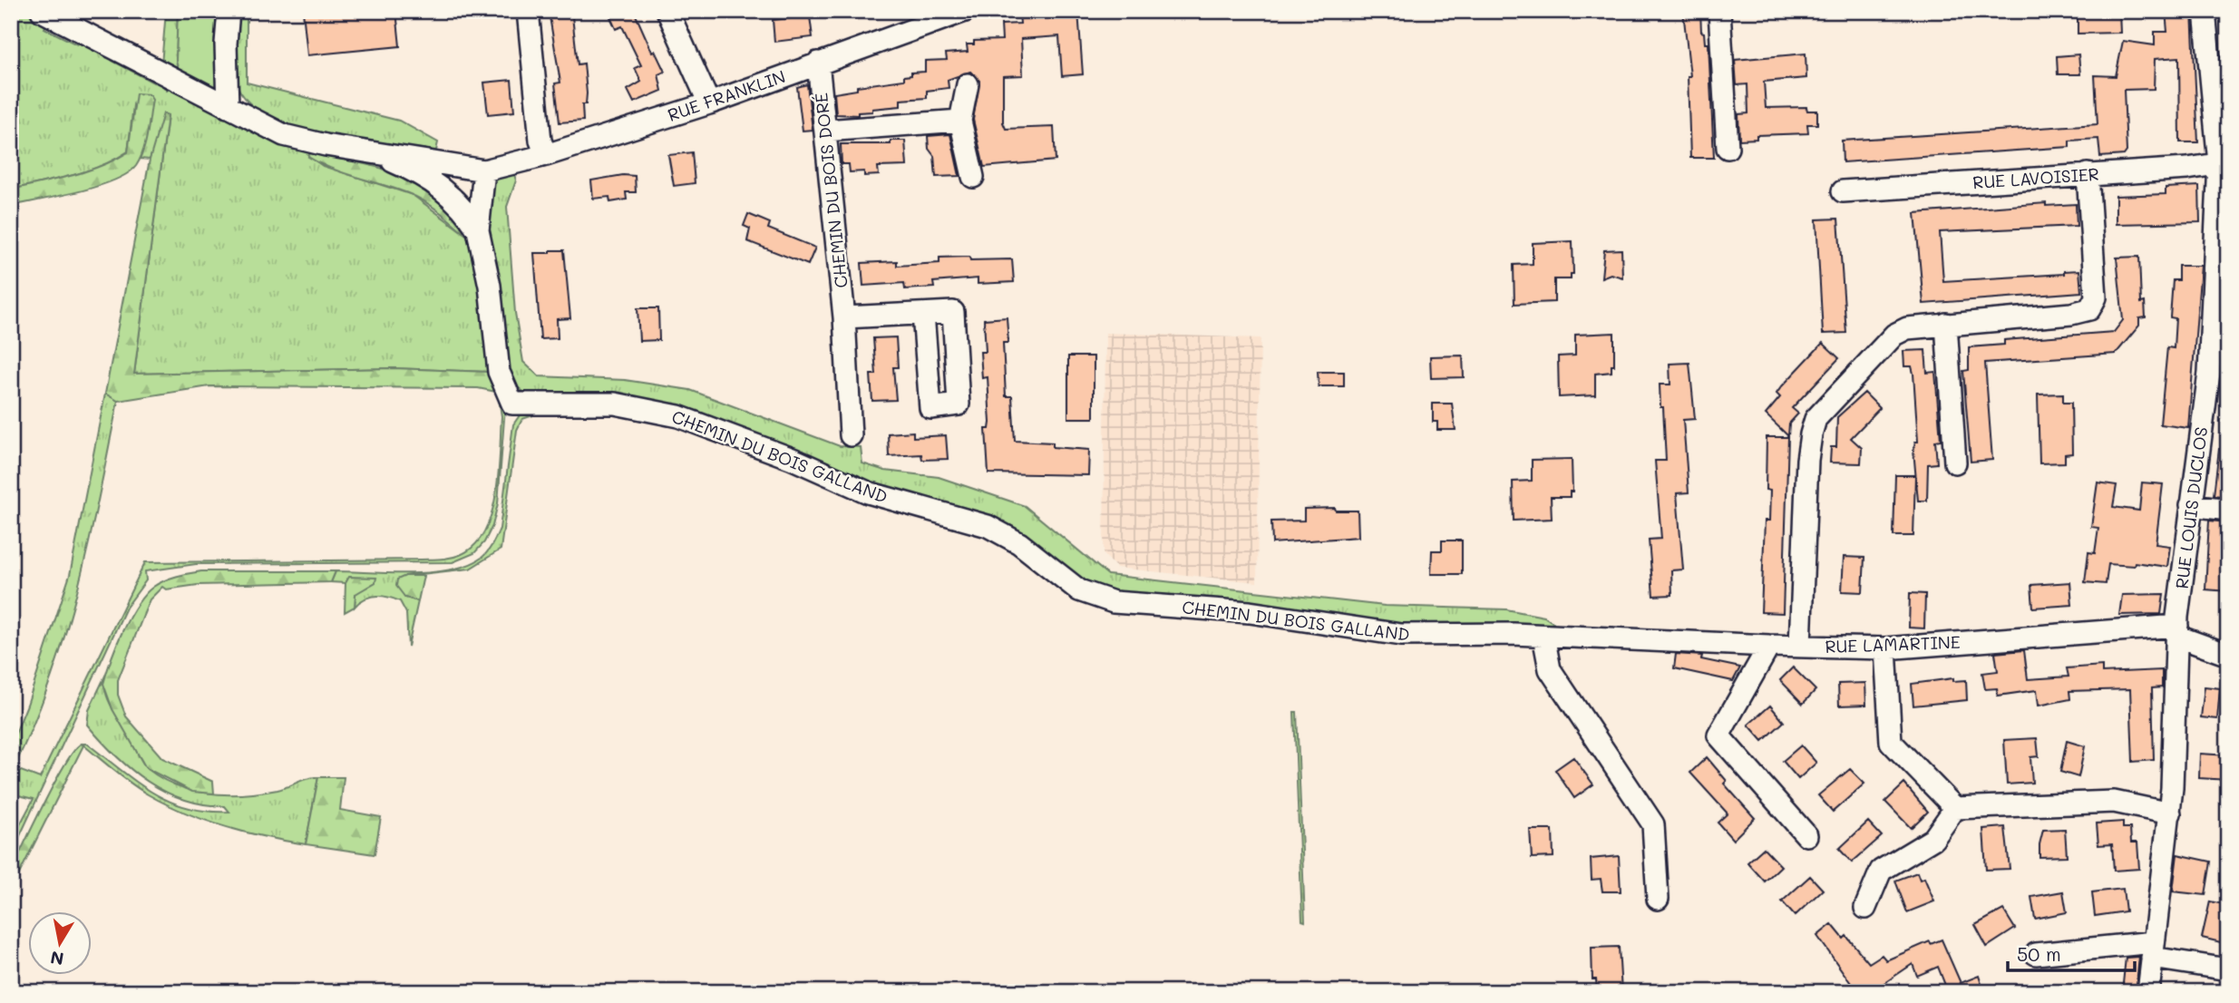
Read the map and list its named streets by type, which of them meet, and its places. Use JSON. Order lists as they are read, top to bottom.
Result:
{
  "streets": {
    "street": [
      "RUE FRANKLIN",
      "RUE LAVOISIER",
      "CHEMIN DU BOIS DORÉ",
      "CHEMIN DU BOIS GALLAND",
      "RUE LOUIS DUCLOS",
      "RUE LAMARTINE"
    ]
  },
  "crossings": [
    ["RUE FRANKLIN", "CHEMIN DU BOIS DORÉ"],
    ["RUE FRANKLIN", "CHEMIN DU BOIS GALLAND"],
    ["RUE LAVOISIER", "RUE LOUIS DUCLOS"],
    ["CHEMIN DU BOIS GALLAND", "RUE LAMARTINE"],
    ["RUE LOUIS DUCLOS", "RUE LAMARTINE"]
  ],
  "scale_bar": "50 m",
  "north": "bottom"
}
